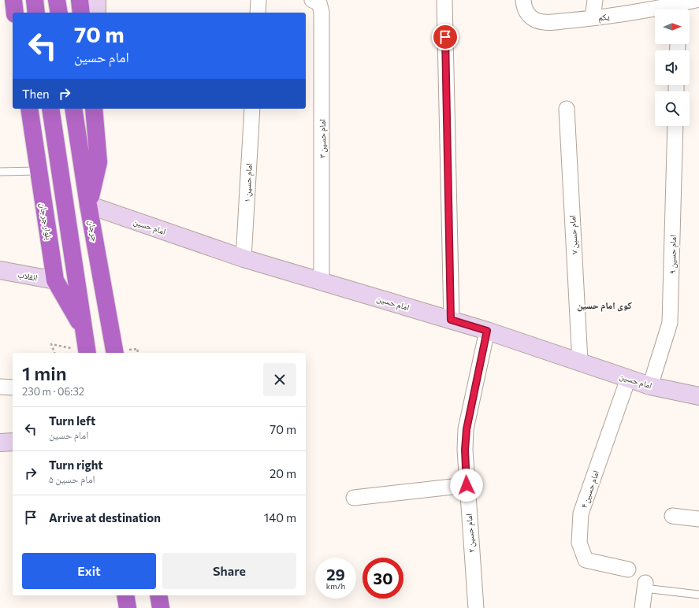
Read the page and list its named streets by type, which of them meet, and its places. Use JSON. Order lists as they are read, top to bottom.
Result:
{
  "streets": {
    "highway": ["بلوار جرجان", "جرجان"],
    "street": [
      "یکم",
      "امام حسین ۳",
      "امام حسین ۱",
      "امام حسین",
      "امام حسین ۷",
      "امام حسین ۹",
      "انقلاب",
      "امام حسین ۴",
      "امام حسین ۲"
    ]
  },
  "crossings": [
    ["امام حسین ۳", "امام حسین"],
    ["امام حسین ۱", "امام حسین"],
    ["بلوار جرجان", "انقلاب"],
    ["امام حسین", "جرجان"],
    ["امام حسین", "امام حسین ۷"],
    ["امام حسین", "امام حسین ۹"],
    ["امام حسین", "امام حسین ۴"],
    ["امام حسین", "امام حسین ۲"]
  ],
  "districts": ["کوی امام حسین"],
  "north": "right",
  "page": {
    "turn": ["70 m", "امام حسین"],
    "then": "Then",
    "heading": ["1 min", "230 m · 06:32"],
    "list": [
      {
        "name": "Turn left",
        "note": "امام حسین",
        "value": "70 m"
      },
      {
        "name": "Turn right",
        "note": "امام حسین ۵",
        "value": "20 m"
      },
      {
        "name": "Arrive at destination",
        "value": "140 m"
      }
    ],
    "buttons": ["Exit", "Share"],
    "speed": "29 km/h",
    "limit": "30"
  }
}
